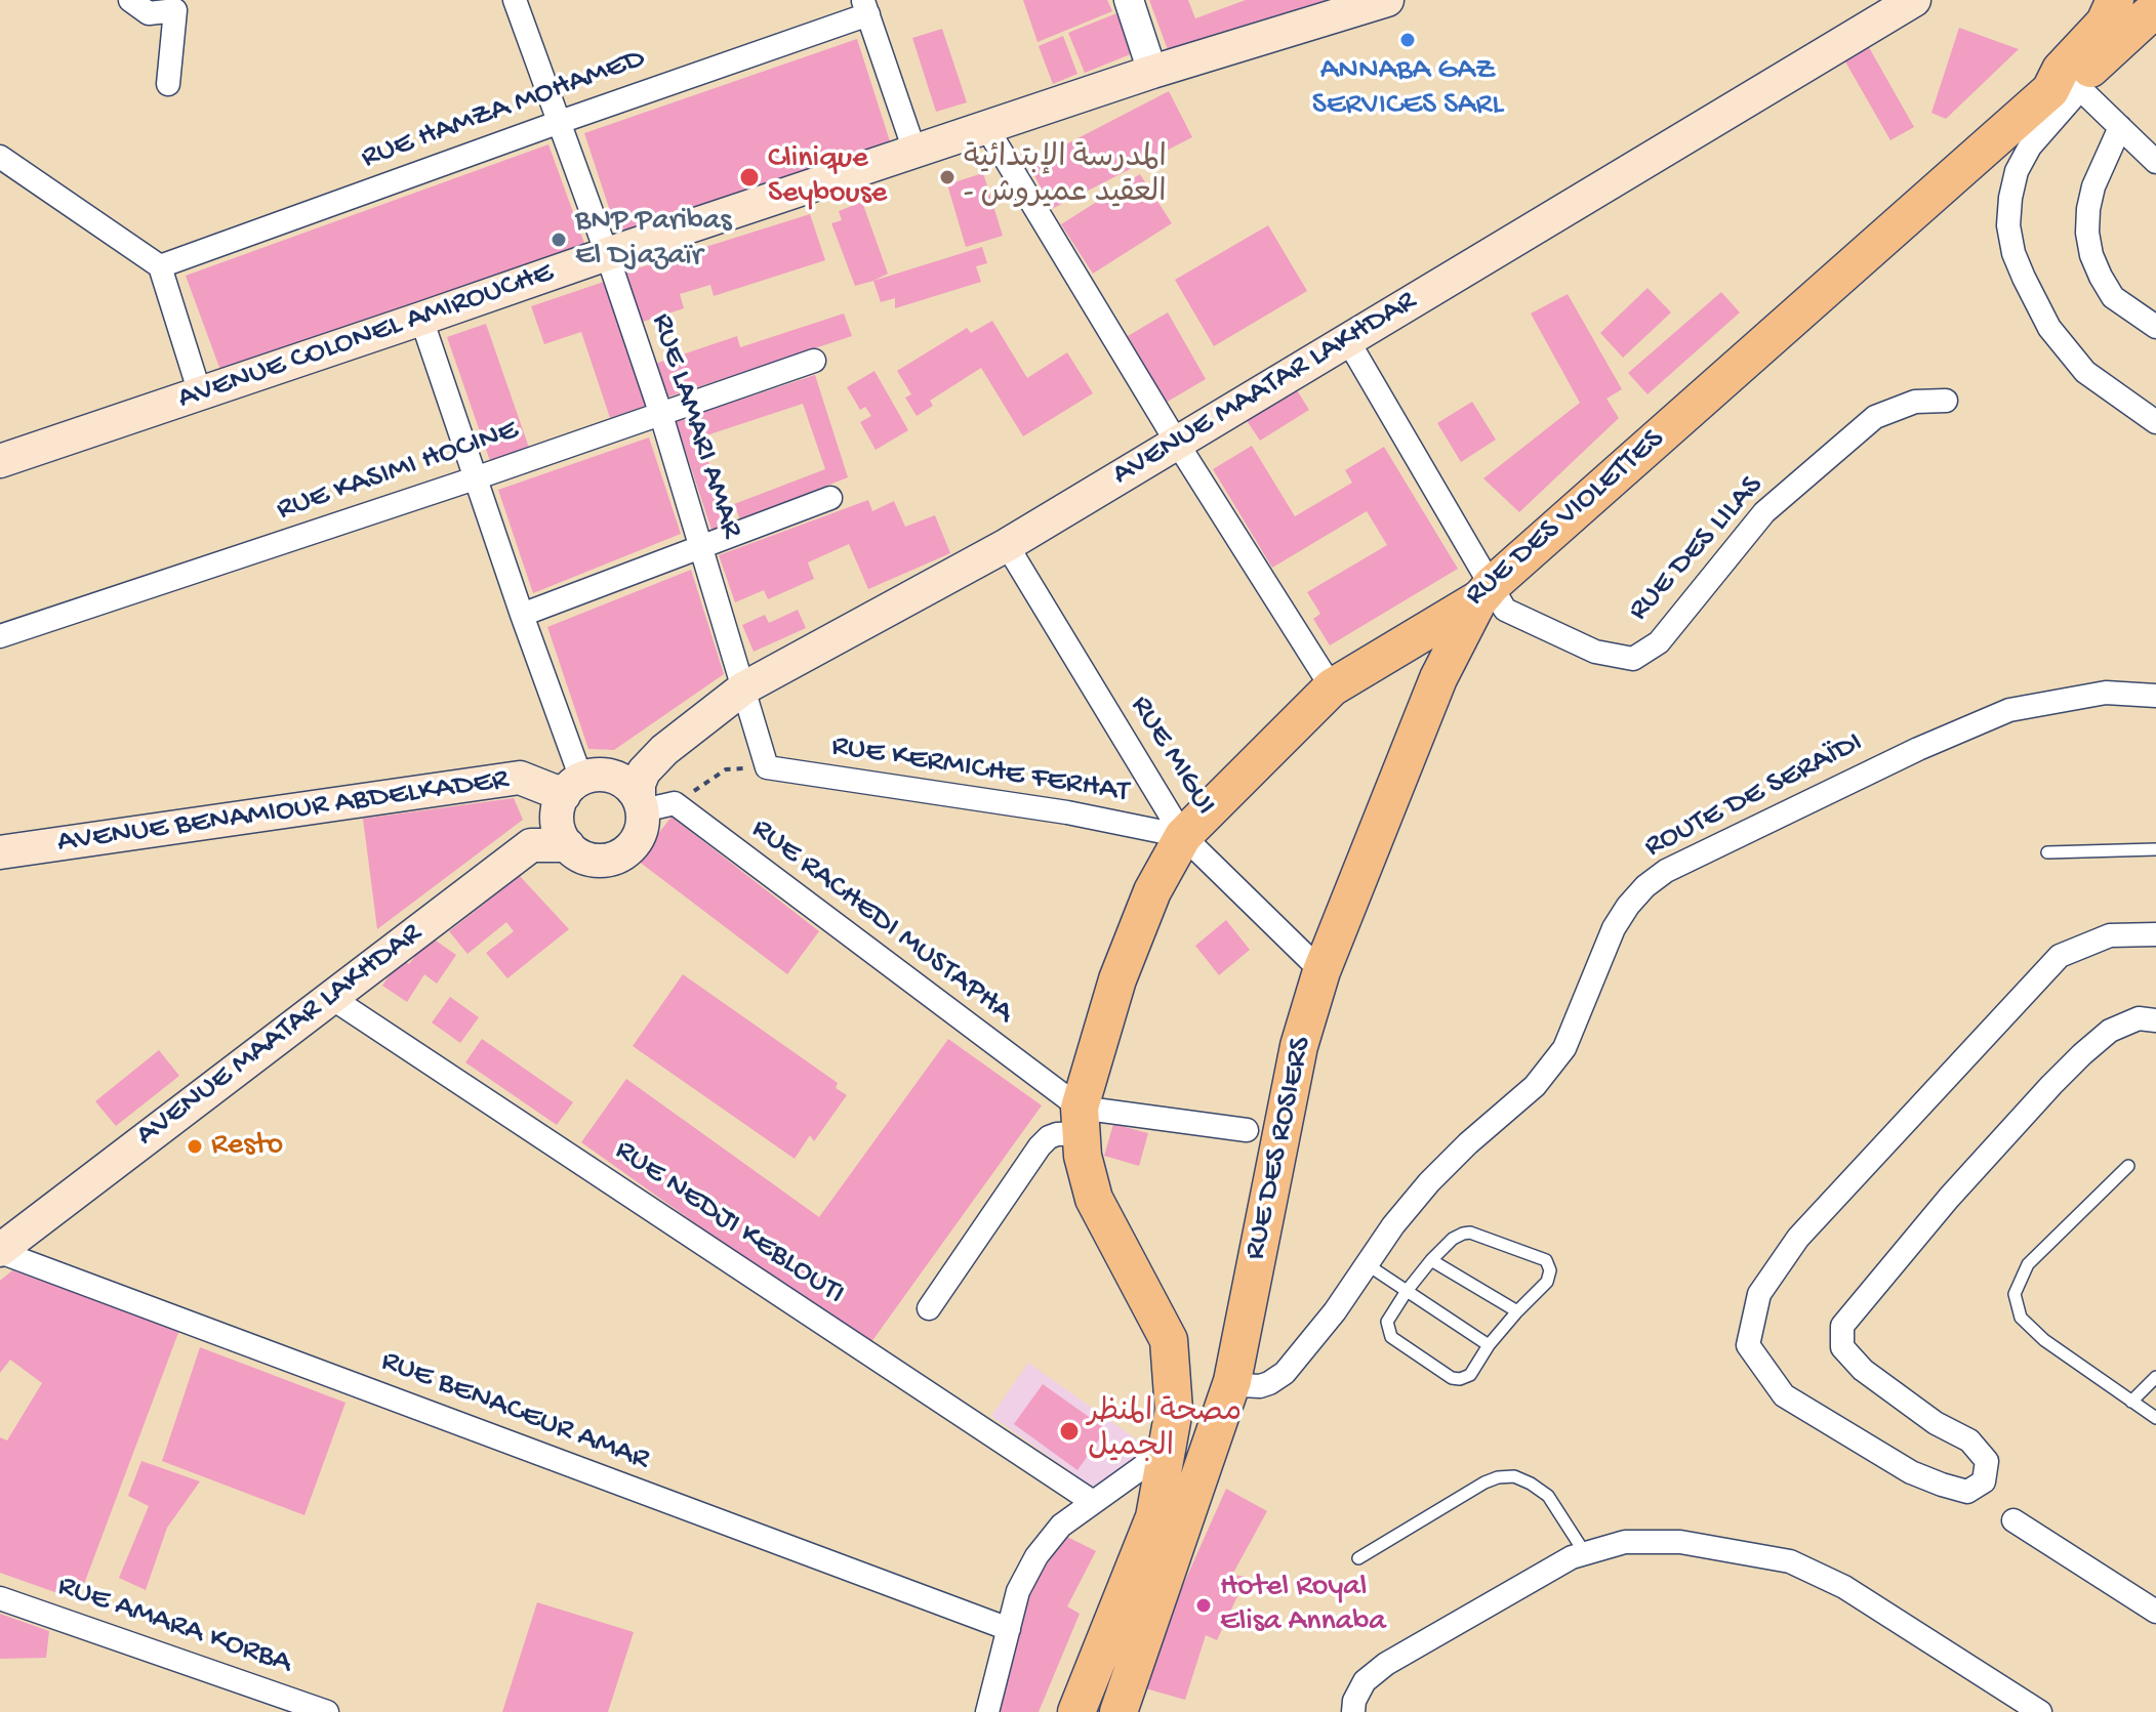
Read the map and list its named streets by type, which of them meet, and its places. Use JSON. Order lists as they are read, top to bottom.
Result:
{
  "streets": {
    "main road": [
      "AVENUE COLONEL AMIROUCHE",
      "AVENUE MAATAR LAKHDAR",
      "RUE DES VIOLETTES",
      "AVENUE BENAMIOUR ABDELKADER",
      "RUE DES ROSIERS"
    ],
    "street": [
      "RUE HAMZA MOHAMED",
      "RUE LAMARI AMAR",
      "RUE KASIMI HOCINE",
      "RUE DES LILAS",
      "RUE MIGUI",
      "RUE KERMICHE FERHAT",
      "ROUTE DE SERAÏDI",
      "RUE RACHEDI MUSTAPHA",
      "RUE NEDJI KEBLOUTI",
      "RUE BENACEUR AMAR",
      "RUE AMARA KORBA"
    ]
  },
  "crossings": [
    ["RUE HAMZA MOHAMED", "RUE LAMARI AMAR"],
    ["AVENUE COLONEL AMIROUCHE", "RUE LAMARI AMAR"],
    ["AVENUE MAATAR LAKHDAR", "RUE LAMARI AMAR"],
    ["AVENUE MAATAR LAKHDAR", "RUE DES LILAS"],
    ["AVENUE MAATAR LAKHDAR", "RUE MIGUI"],
    ["AVENUE MAATAR LAKHDAR", "AVENUE BENAMIOUR ABDELKADER"],
    ["AVENUE MAATAR LAKHDAR", "RUE RACHEDI MUSTAPHA"],
    ["AVENUE MAATAR LAKHDAR", "RUE NEDJI KEBLOUTI"],
    ["AVENUE MAATAR LAKHDAR", "RUE BENACEUR AMAR"],
    ["RUE LAMARI AMAR", "RUE KASIMI HOCINE"],
    ["RUE LAMARI AMAR", "RUE KERMICHE FERHAT"],
    ["RUE DES VIOLETTES", "RUE DES LILAS"],
    ["RUE DES VIOLETTES", "RUE MIGUI"],
    ["RUE DES VIOLETTES", "RUE KERMICHE FERHAT"],
    ["RUE DES VIOLETTES", "RUE RACHEDI MUSTAPHA"],
    ["RUE DES VIOLETTES", "RUE DES ROSIERS"],
    ["RUE DES LILAS", "RUE DES ROSIERS"],
    ["RUE MIGUI", "RUE KERMICHE FERHAT"],
    ["RUE MIGUI", "RUE DES ROSIERS"],
    ["ROUTE DE SERAÏDI", "RUE DES ROSIERS"],
    ["AVENUE BENAMIOUR ABDELKADER", "RUE RACHEDI MUSTAPHA"]
  ],
  "places": [
    "ANNABA GAZ SERVICES SARL",
    "Clinique Seybouse",
    "المدرسة الإبتدائية - العقيد عميروش",
    "BNP Paribas El Djazaïr",
    "Resto",
    "مصحة المنظر الجميل",
    "Hotel Royal Elisa Annaba"
  ]
}
